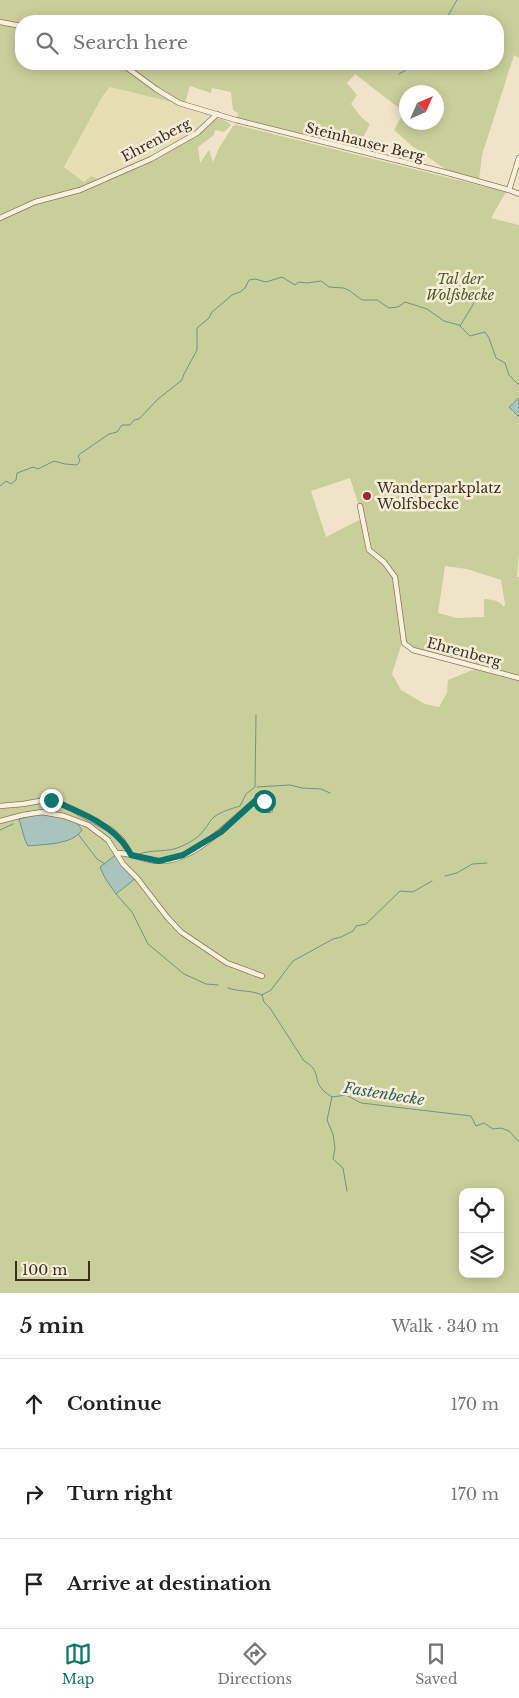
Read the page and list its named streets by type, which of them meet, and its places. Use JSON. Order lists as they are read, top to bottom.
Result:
{
  "streets": {
    "street": ["Ehrenberg", "Steinhauser Berg"]
  },
  "crossings": [
    ["Ehrenberg", "Steinhauser Berg"]
  ],
  "water": ["Fastenbecke"],
  "parks": ["Tal der Wolfsbecke"],
  "places": ["Wanderparkplatz Wolfsbecke"],
  "scale_bar": "100 m",
  "north": "top right",
  "page": {
    "search": "Search here",
    "scale": "100 m",
    "heading": ["5 min", "Walk · 340 m"],
    "list": [
      ["Continue", "170 m"],
      ["Turn right", "170 m"],
      "Arrive at destination"
    ],
    "nav": ["Map", "Directions", "Saved"]
  }
}
